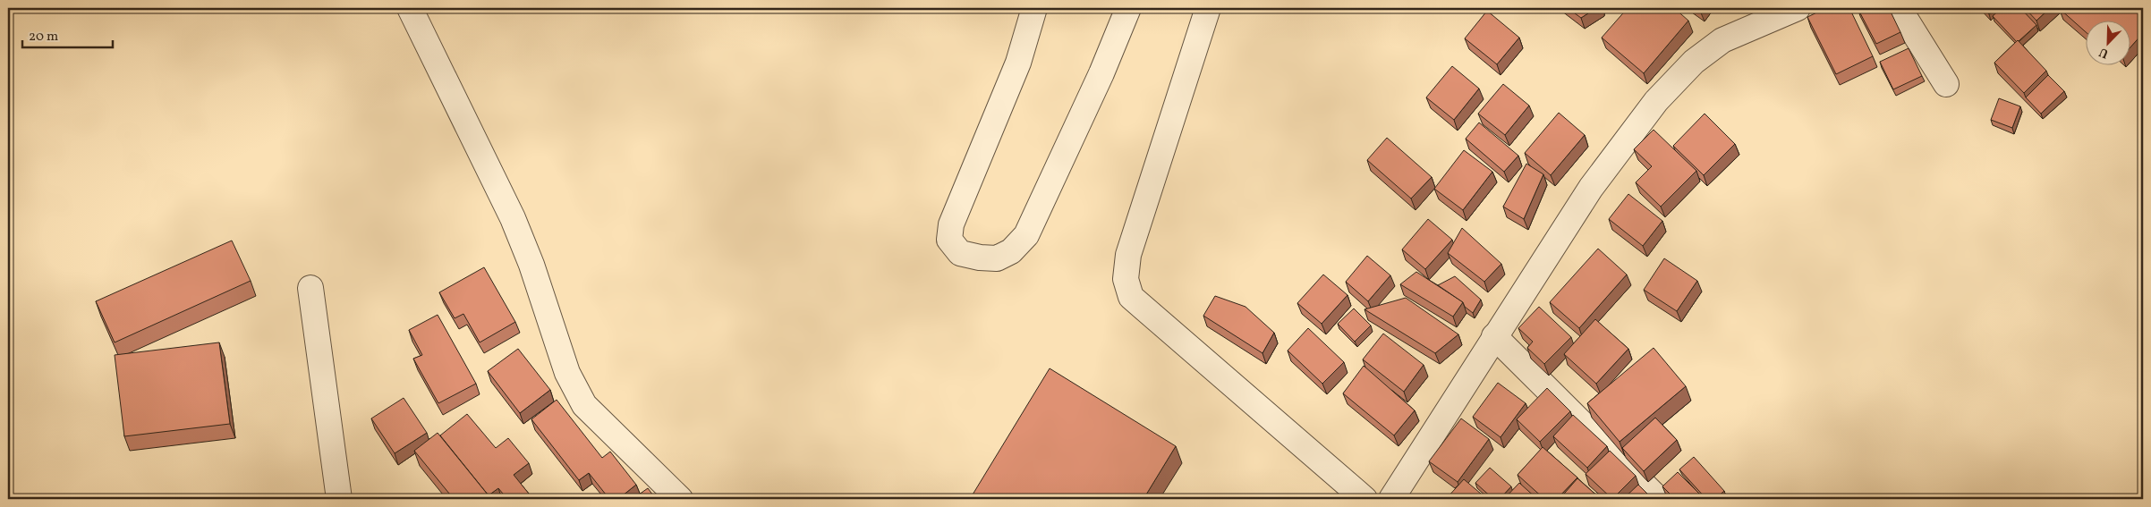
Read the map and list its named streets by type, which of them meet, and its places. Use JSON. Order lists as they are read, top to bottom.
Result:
{
  "scale_bar": "20 m",
  "north": "bottom left"
}
